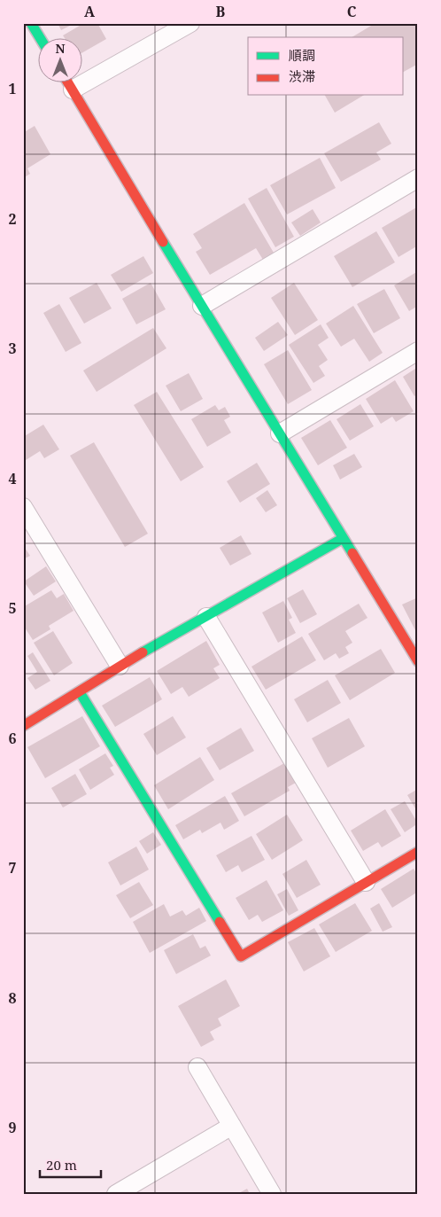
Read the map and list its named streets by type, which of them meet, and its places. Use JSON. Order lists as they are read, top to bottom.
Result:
{
  "legend": ["順調", "渋滞"],
  "scale_bar": "20 m",
  "north": "top",
  "grid": {
    "columns": ["A", "B", "C"],
    "rows": [
      "1",
      "2",
      "3",
      "4",
      "5",
      "6",
      "7",
      "8",
      "9"
    ]
  }
}
